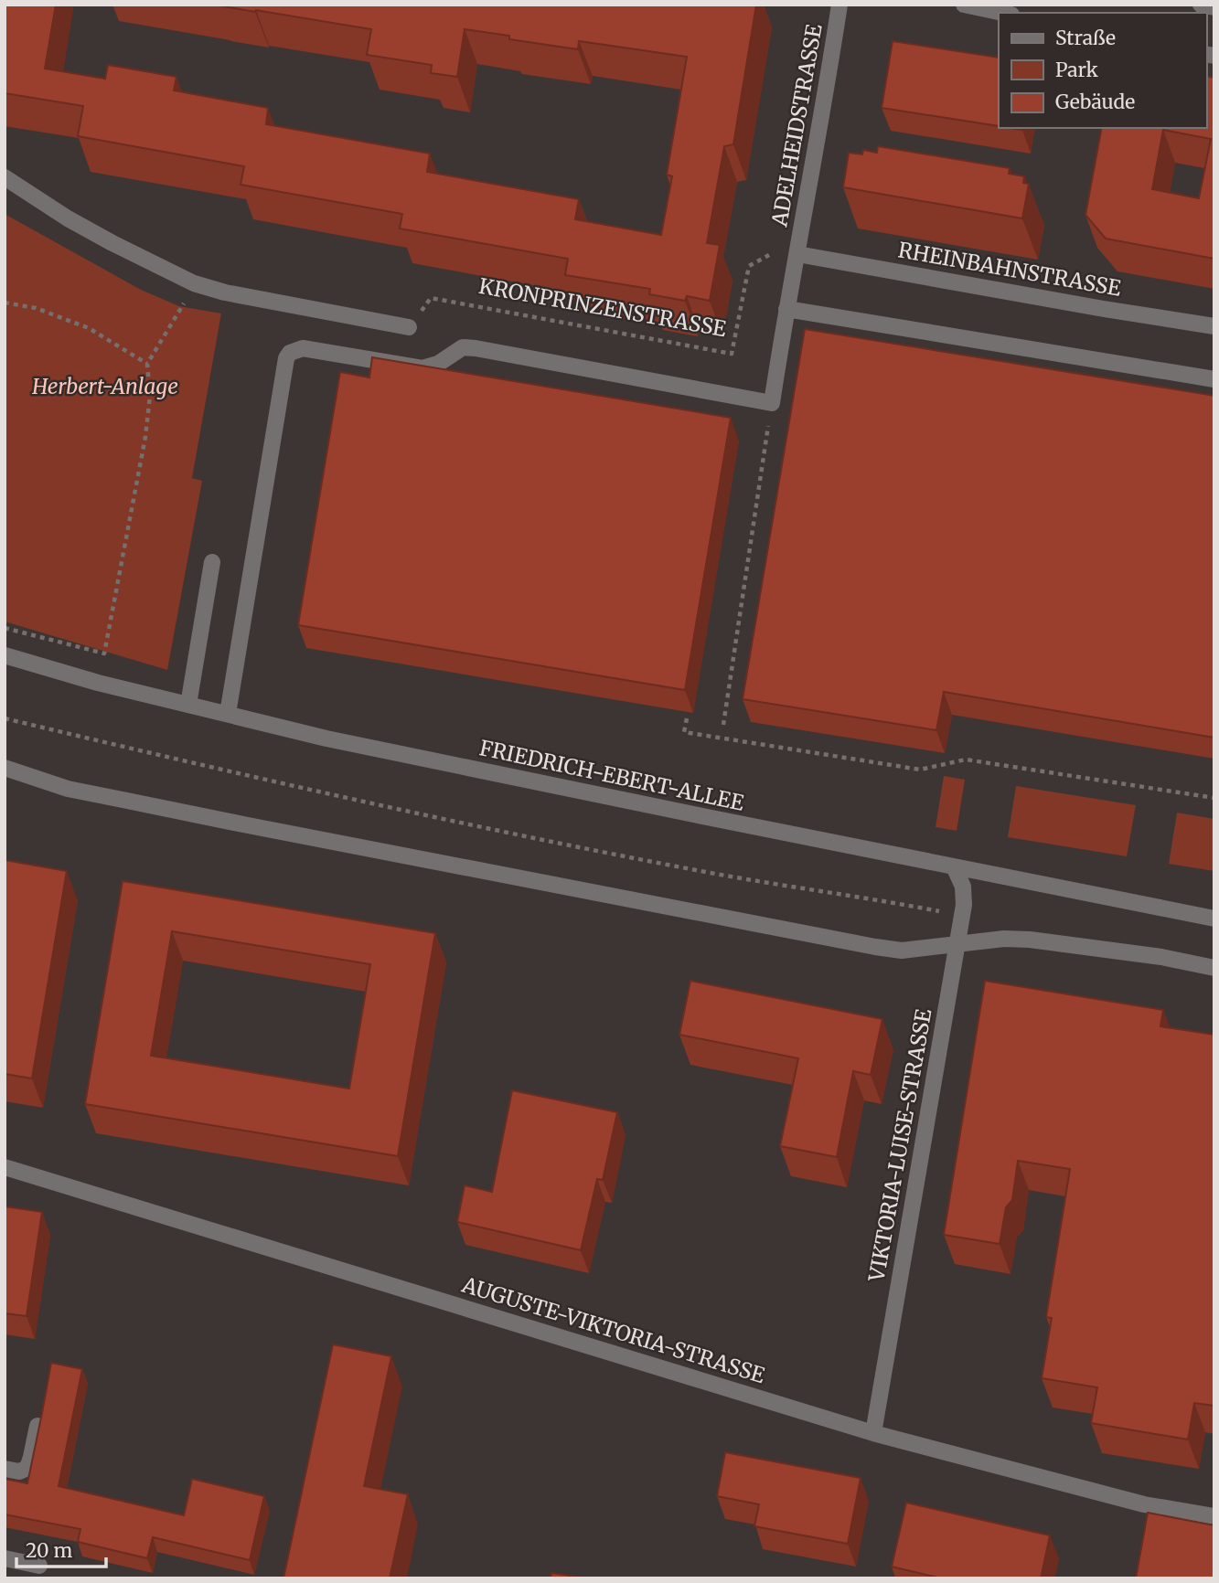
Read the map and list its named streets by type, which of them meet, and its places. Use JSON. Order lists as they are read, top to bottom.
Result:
{
  "streets": {
    "street": [
      "ADELHEIDSTRASSE",
      "RHEINBAHNSTRASSE",
      "FRIEDRICH-EBERT-ALLEE",
      "VIKTORIA-LUISE-STRASSE",
      "AUGUSTE-VIKTORIA-STRASSE"
    ],
    "path": ["KRONPRINZENSTRASSE"]
  },
  "crossings": [
    ["ADELHEIDSTRASSE", "RHEINBAHNSTRASSE"],
    ["ADELHEIDSTRASSE", "FRIEDRICH-EBERT-ALLEE"],
    ["FRIEDRICH-EBERT-ALLEE", "VIKTORIA-LUISE-STRASSE"],
    ["VIKTORIA-LUISE-STRASSE", "AUGUSTE-VIKTORIA-STRASSE"]
  ],
  "parks": ["Herbert-Anlage"],
  "legend": ["Straße", "Park", "Gebäude"],
  "scale_bar": "20 m"
}
